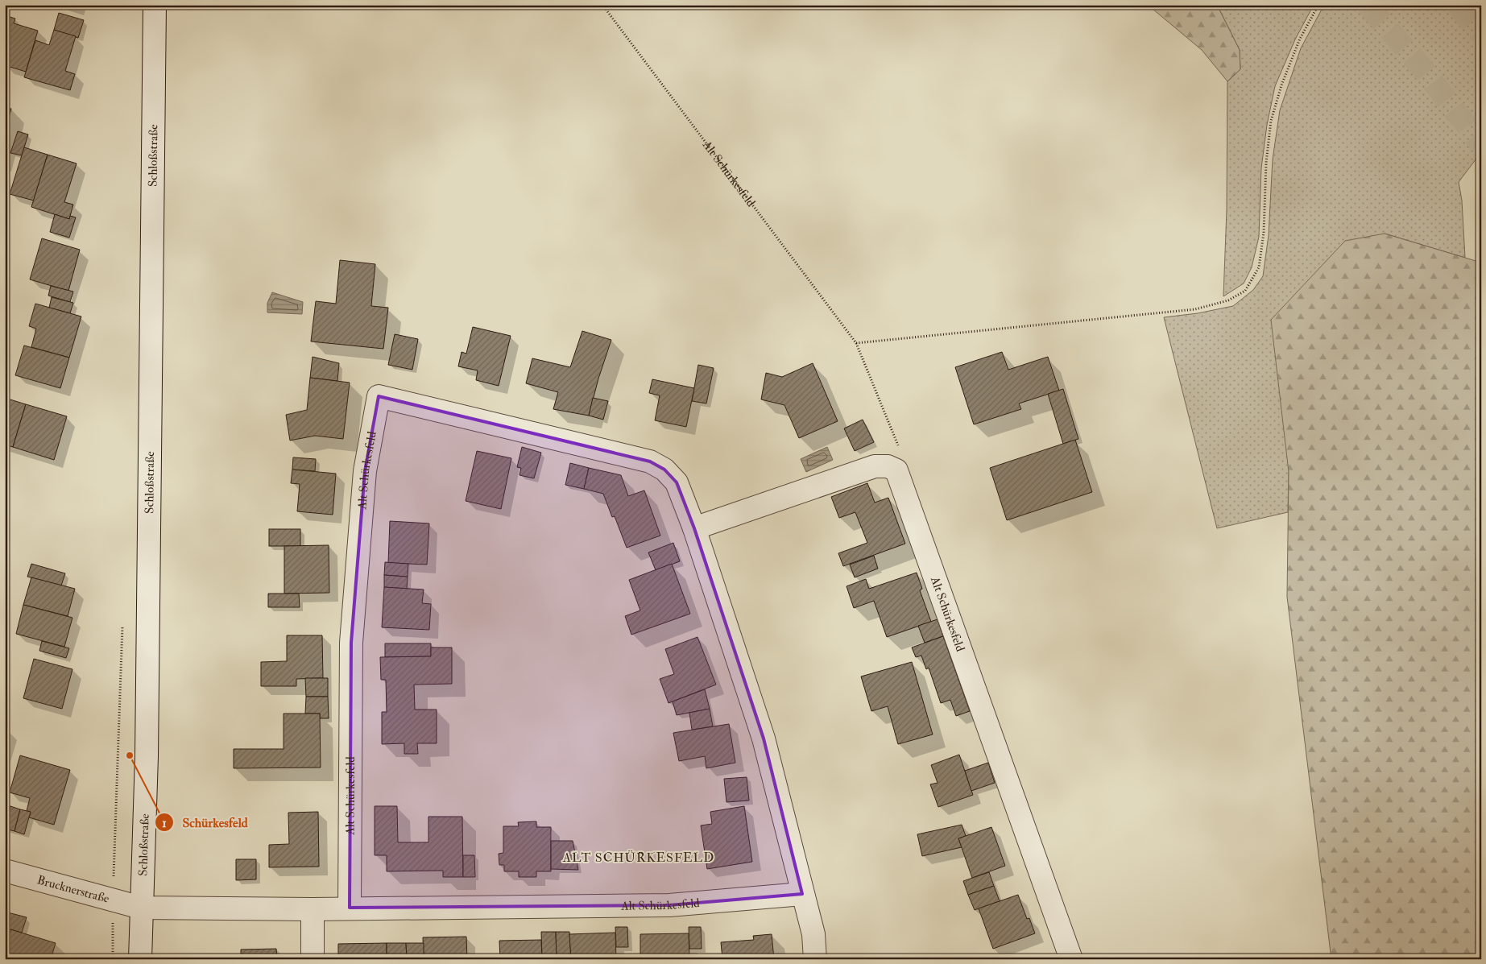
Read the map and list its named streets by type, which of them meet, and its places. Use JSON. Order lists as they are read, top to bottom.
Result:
{
  "streets": {
    "street": ["Schloßstraße", "Alt Schürkesfeld", "Brucknerstraße"]
  },
  "crossings": [
    ["Schloßstraße", "Alt Schürkesfeld"],
    ["Schloßstraße", "Brucknerstraße"],
    ["Alt Schürkesfeld", "Brucknerstraße"]
  ],
  "districts": ["ALT SCHÜRKESFELD"],
  "places": ["Schürkesfeld"]
}
